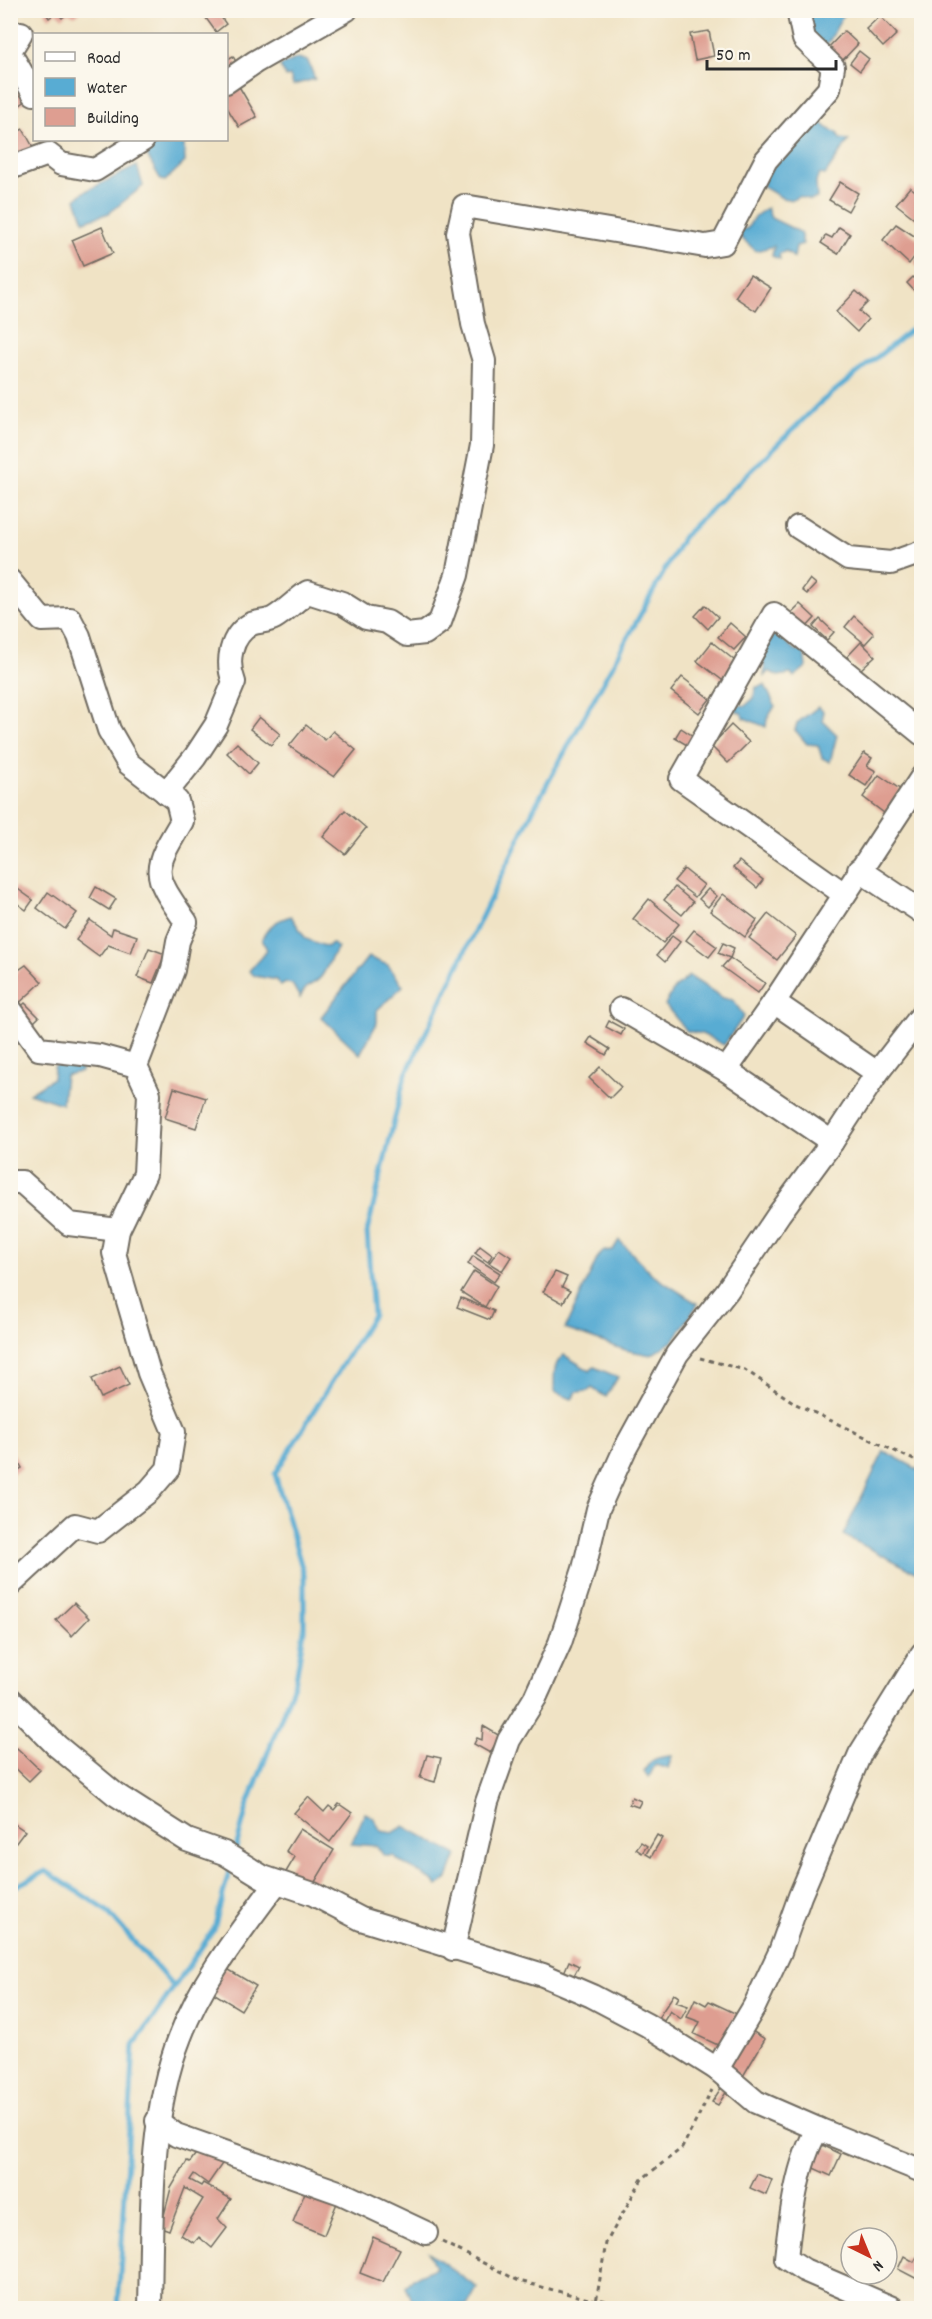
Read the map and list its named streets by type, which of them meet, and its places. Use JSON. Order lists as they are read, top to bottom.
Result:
{
  "legend": ["Road", "Water", "Building"],
  "scale_bar": "50 m",
  "north": "bottom right"
}
